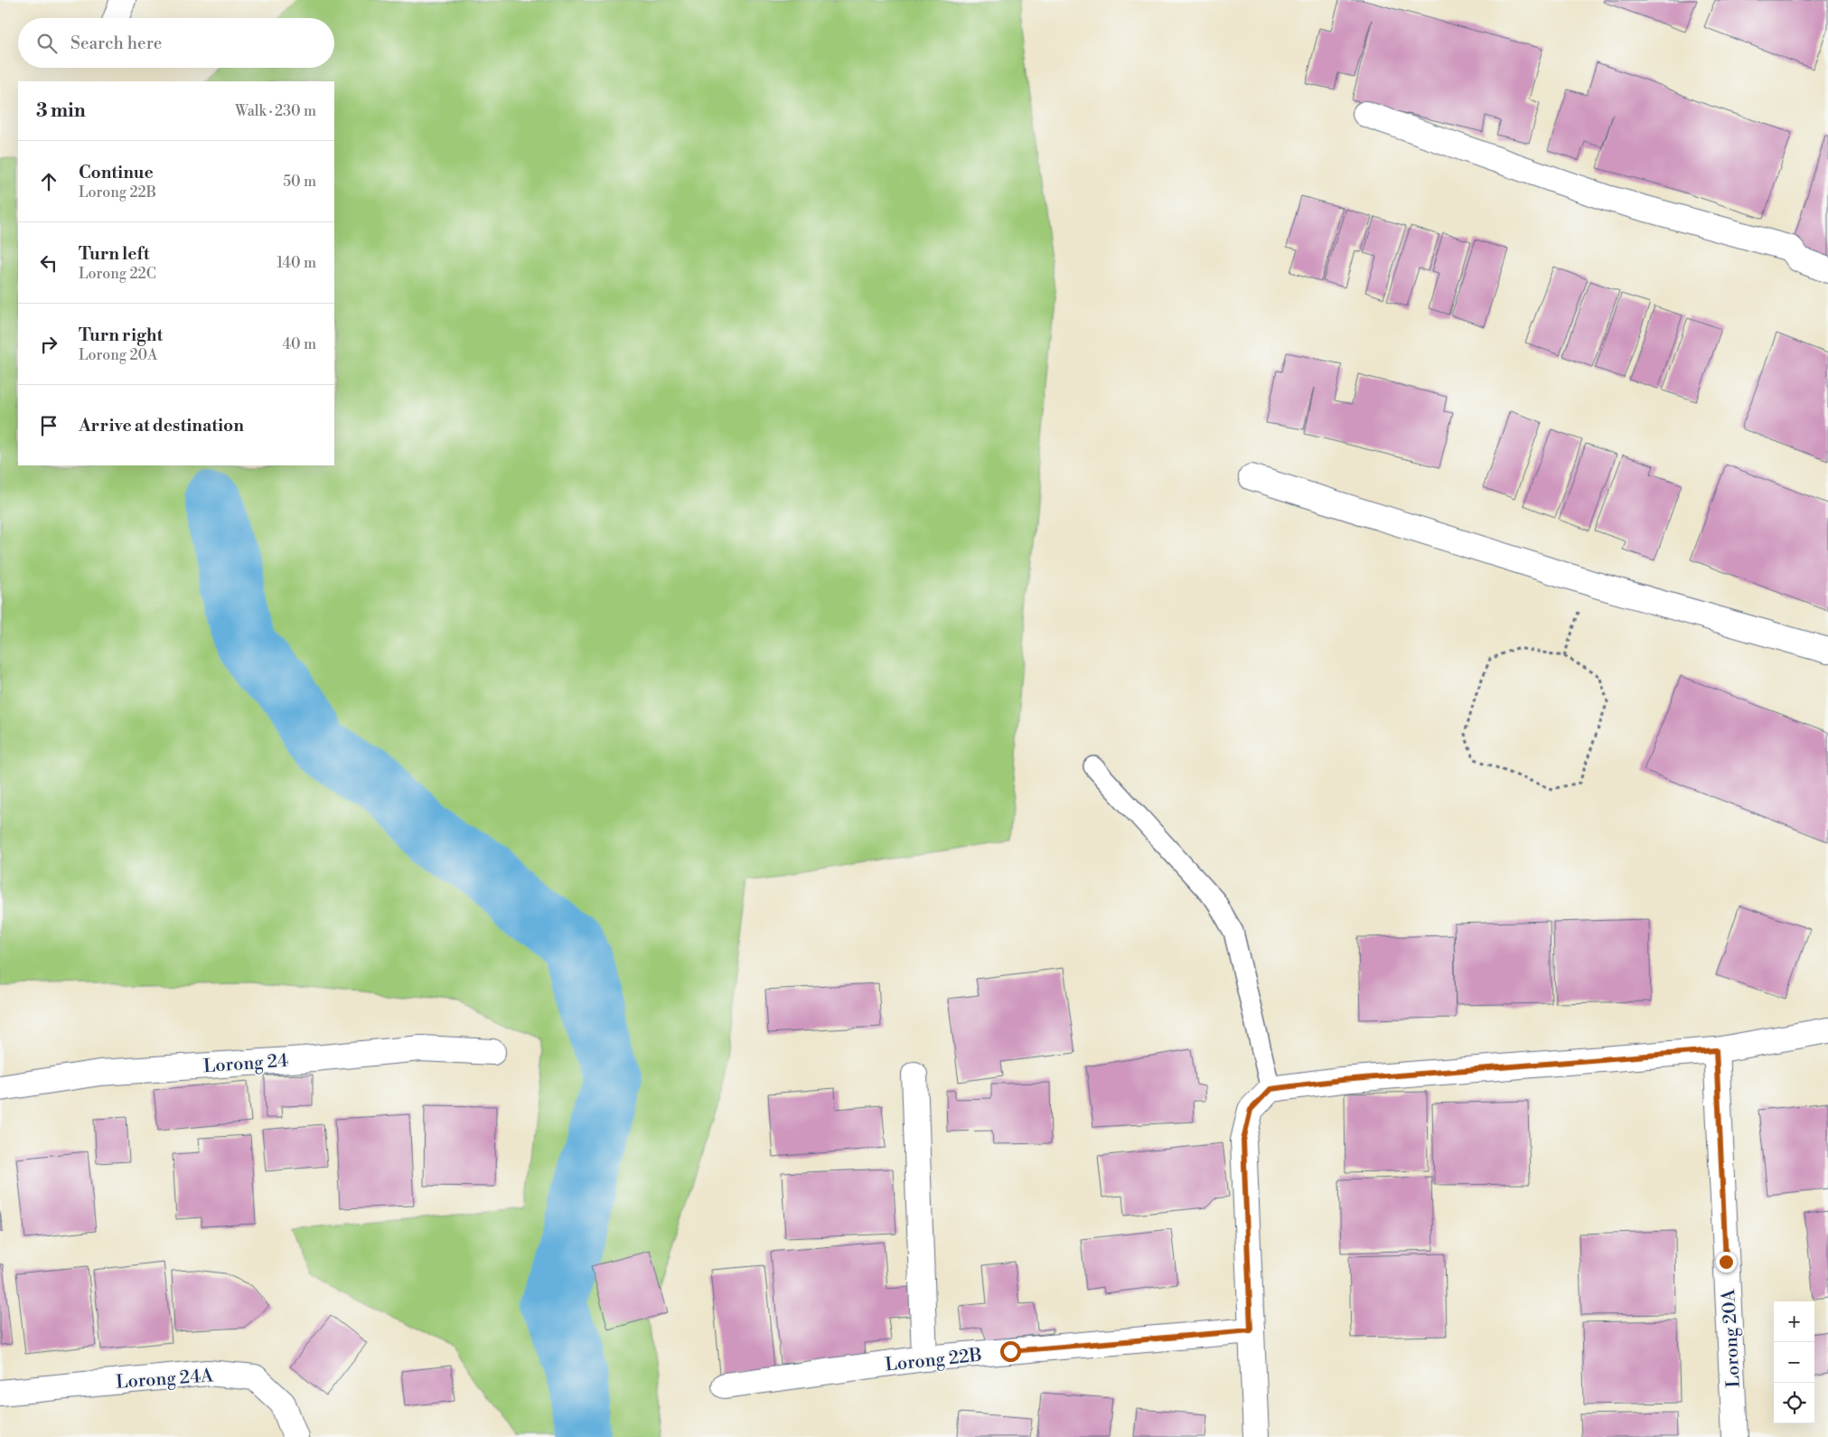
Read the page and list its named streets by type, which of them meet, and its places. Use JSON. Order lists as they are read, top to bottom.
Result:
{
  "streets": {
    "street": [
      "Lorong 24",
      "Lorong 20A",
      "Lorong 22B",
      "Lorong 24A"
    ]
  },
  "page": {
    "search": "Search here",
    "heading": ["3 min", "Walk · 230 m"],
    "list": [
      ["Continue", "Lorong 22B", "50 m"],
      ["Turn left", "Lorong 22C", "140 m"],
      ["Turn right", "Lorong 20A", "40 m"],
      "Arrive at destination"
    ],
    "map_buttons": ["+", "−"]
  }
}
